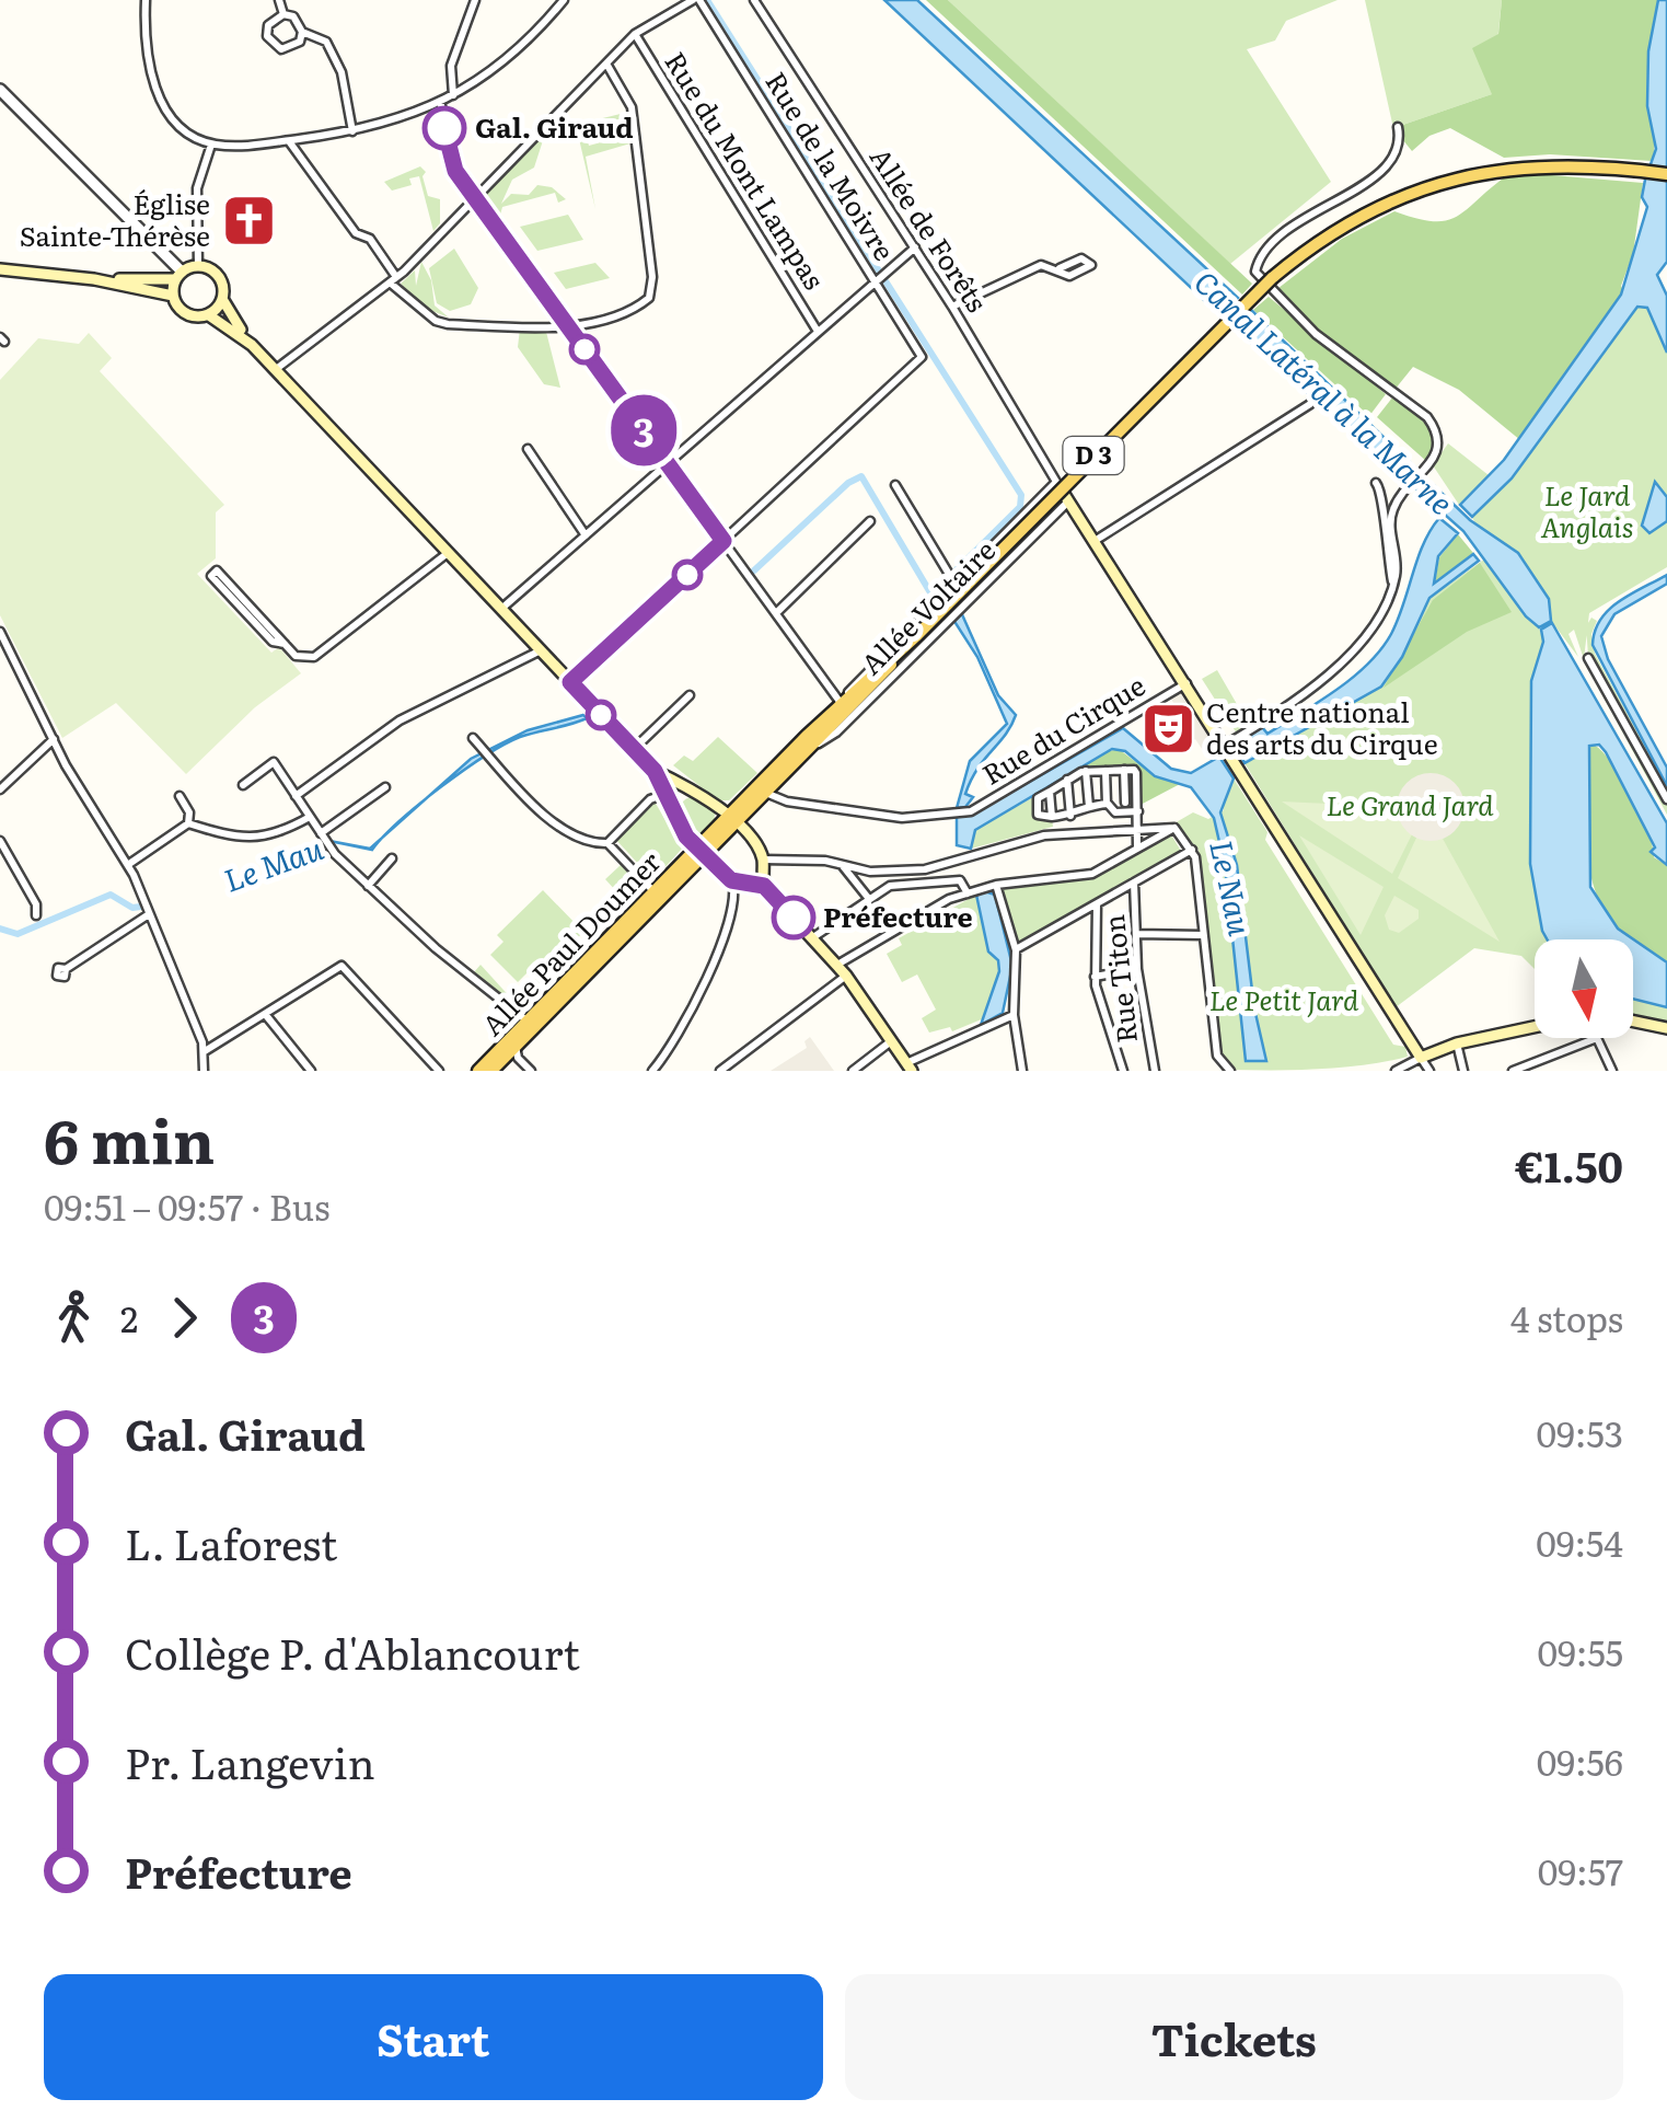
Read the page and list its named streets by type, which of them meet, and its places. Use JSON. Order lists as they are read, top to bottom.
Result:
{
  "streets": {
    "main road": ["D 3", "Allée Voltaire", "Allée Paul Doumer"],
    "street": [
      "Rue de la Moivre",
      "Rue du Mont Lampas",
      "Allée de Forêts",
      "Rue du Cirque",
      "Rue Titon"
    ]
  },
  "crossings": [
    ["Allée de Forêts", "Allée Voltaire"],
    ["D 3", "Allée Voltaire"],
    ["D 3", "Allée Paul Doumer"],
    ["Allée Voltaire", "Rue du Cirque"]
  ],
  "water": ["Canal Latéral à la Marne", "Le Mau", "Le Nau"],
  "parks": ["Le Jard Anglais", "Le Grand Jard", "Le Petit Jard"],
  "places": {
    "other": ["Gal. Giraud", "Préfecture"],
    "church": ["Église Sainte-Thérèse"],
    "theatre": ["Centre national des arts du Cirque"]
  },
  "lines": ["bus line 3"],
  "north": "bottom",
  "page": {
    "on_map": "3",
    "heading": ["6 min", "09:51 – 09:57 · Bus", "€1.50"],
    "legs": ["2", "3", "4 stops"],
    "list": [
      {
        "name": "Gal. Giraud",
        "value": "09:53"
      },
      {
        "name": "L. Laforest",
        "value": "09:54"
      },
      {
        "name": "Collège P. d'Ablancourt",
        "value": "09:55"
      },
      {
        "name": "Pr. Langevin",
        "value": "09:56"
      },
      {
        "name": "Préfecture",
        "value": "09:57"
      }
    ],
    "buttons": ["Start", "Tickets"]
  }
}
